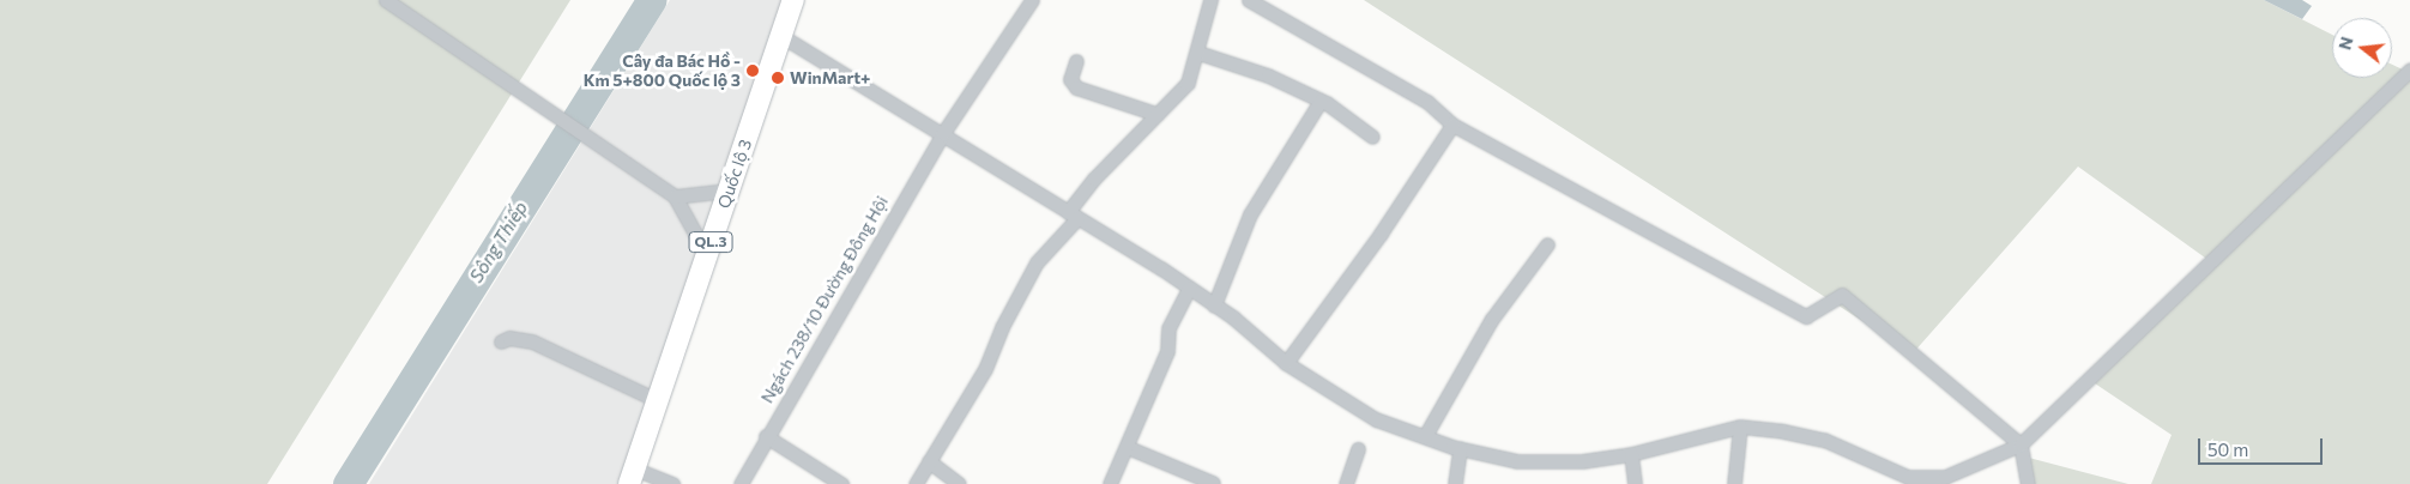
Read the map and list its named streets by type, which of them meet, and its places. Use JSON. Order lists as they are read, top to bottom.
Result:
{
  "streets": {
    "highway": ["Quốc lộ 3", "QL.3"],
    "street": ["Ngách 238/10 Đường Đông Hội"]
  },
  "water": ["Sông Thiếp"],
  "places": ["Cây đa Bác Hồ - Km 5+800 Quốc lộ 3", "WinMart+"],
  "scale_bar": "50 m",
  "north": "left"
}
